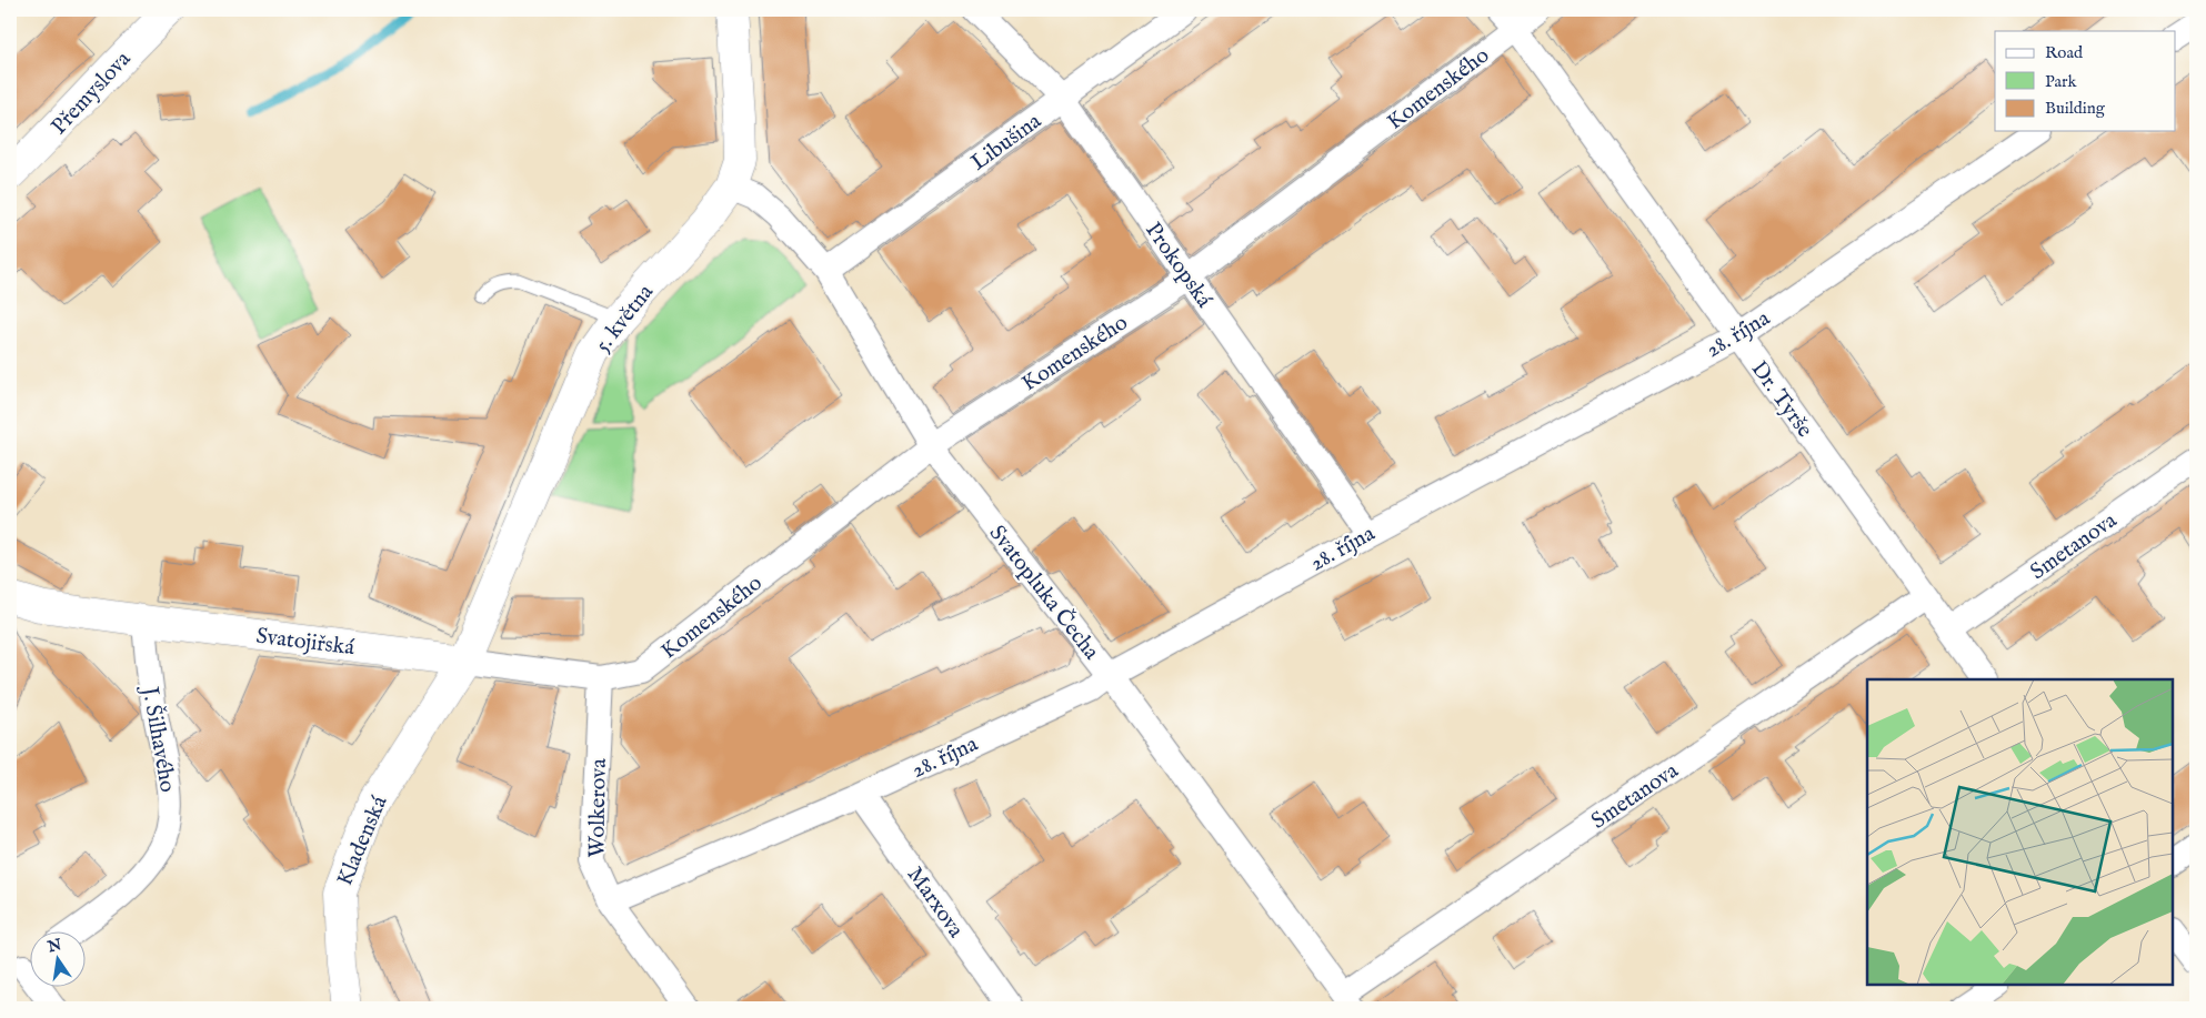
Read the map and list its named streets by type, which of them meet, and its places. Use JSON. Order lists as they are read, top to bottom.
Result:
{
  "streets": {
    "street": [
      "Komenského",
      "Přemyslova",
      "Libušina",
      "Prokopská",
      "5. května",
      "28. října",
      "Dr. Tyrše",
      "Smetanova",
      "Svatopluka Čecha",
      "Svatojiřská",
      "J. Šilhavého",
      "Wolkerova",
      "Kladenská",
      "Marxova"
    ]
  },
  "crossings": [
    ["Komenského", "Prokopská"],
    ["Komenského", "Dr. Tyrše"],
    ["Komenského", "Svatopluka Čecha"],
    ["Komenského", "Svatojiřská"],
    ["Komenského", "Wolkerova"],
    ["Libušina", "Prokopská"],
    ["Libušina", "Svatopluka Čecha"],
    ["Prokopská", "28. října"],
    ["5. května", "Svatopluka Čecha"],
    ["5. května", "Svatojiřská"],
    ["5. května", "Kladenská"],
    ["28. října", "Dr. Tyrše"],
    ["28. října", "Svatopluka Čecha"],
    ["28. října", "Wolkerova"],
    ["28. října", "Marxova"],
    ["Dr. Tyrše", "Smetanova"],
    ["Smetanova", "Svatopluka Čecha"],
    ["Svatojiřská", "J. Šilhavého"],
    ["Svatojiřská", "Wolkerova"],
    ["Svatojiřská", "Kladenská"]
  ],
  "legend": ["Road", "Park", "Building"],
  "north": "top"
}
